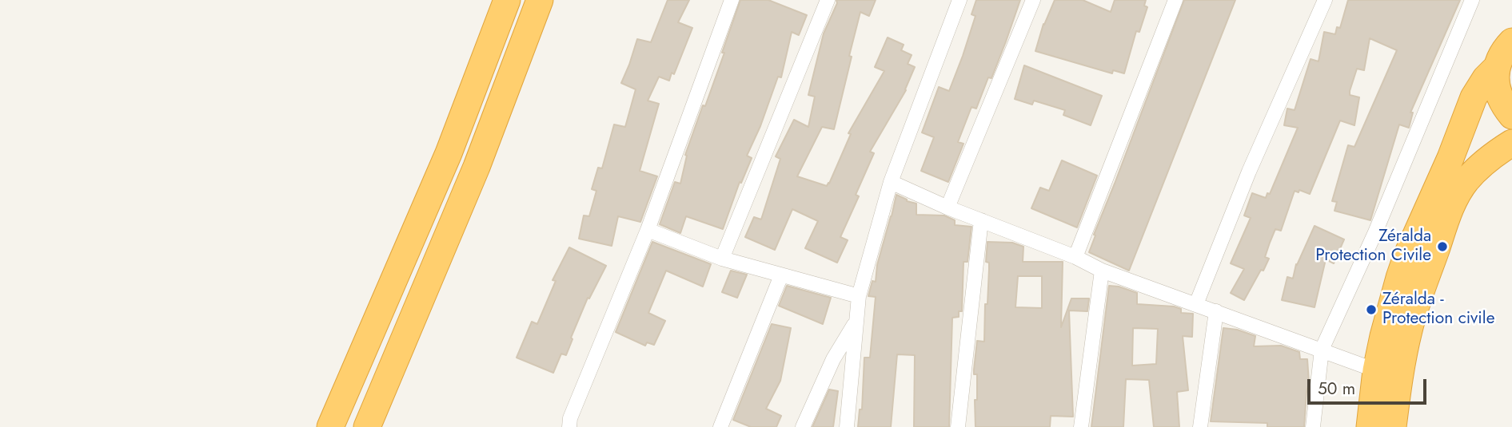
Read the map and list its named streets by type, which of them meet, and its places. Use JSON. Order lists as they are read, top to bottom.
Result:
{
  "places": ["Zéralda Protection Civile", "Zéralda - Protection civile"],
  "scale_bar": "50 m"
}
